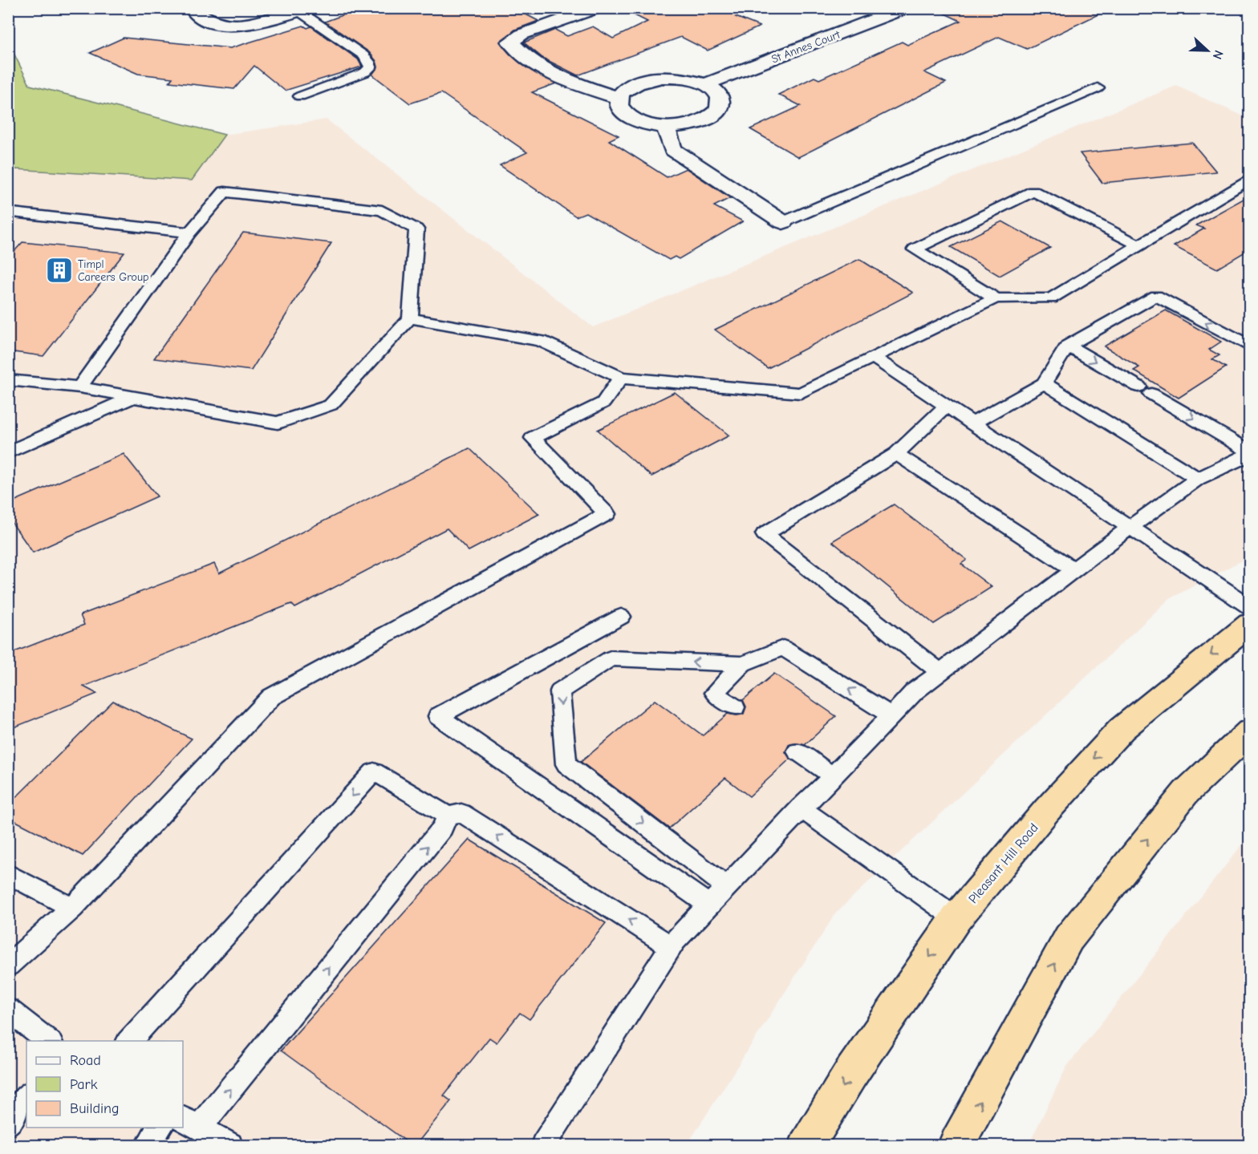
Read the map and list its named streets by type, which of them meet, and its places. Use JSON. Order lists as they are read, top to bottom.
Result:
{
  "streets": {
    "highway": ["Pleasant Hill Road"],
    "street": ["St Annes Court"]
  },
  "places": {
    "building": ["Timpl Careers Group"]
  },
  "legend": ["Road", "Park", "Building"],
  "north": "right"
}
